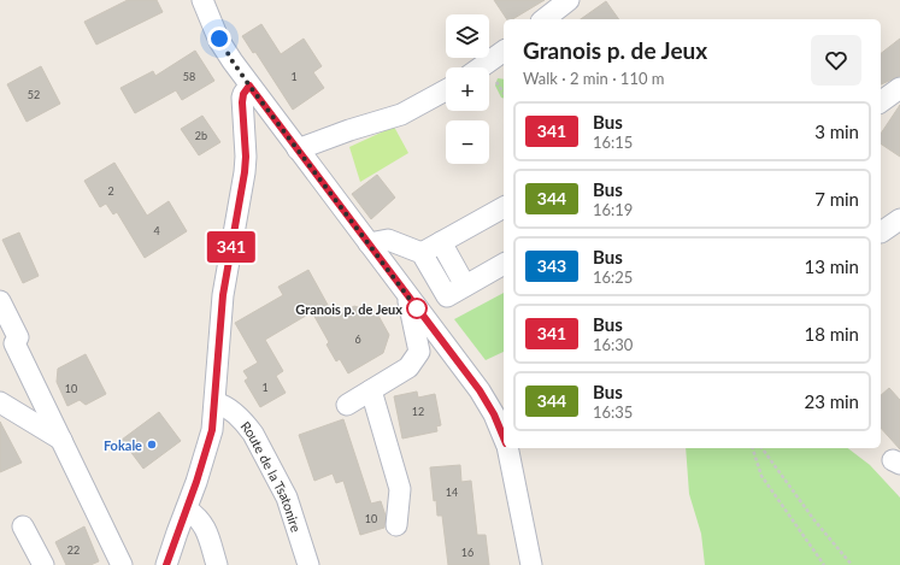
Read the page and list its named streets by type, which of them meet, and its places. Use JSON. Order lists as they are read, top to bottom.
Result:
{
  "streets": {
    "street": ["Route de la Tsatonire"]
  },
  "places": ["Granois p. de Jeux", "Fokale"],
  "lines": ["bus line 341"],
  "house_numbers": [
    "58",
    "1",
    "52",
    "2b",
    "2",
    "4",
    "6",
    "1",
    "10",
    "12",
    "14",
    "10",
    "22",
    "16"
  ],
  "page": {
    "on_map": "341",
    "map_buttons": ["+", "−"],
    "heading": ["Granois p. de Jeux", "Walk · 2 min · 110 m"],
    "list": [
      {
        "mark": "341",
        "name": "Bus",
        "note": "16:15",
        "value": "3 min"
      },
      {
        "mark": "344",
        "name": "Bus",
        "note": "16:19",
        "value": "7 min"
      },
      {
        "mark": "343",
        "name": "Bus",
        "note": "16:25",
        "value": "13 min"
      },
      {
        "mark": "341",
        "name": "Bus",
        "note": "16:30",
        "value": "18 min"
      },
      {
        "mark": "344",
        "name": "Bus",
        "note": "16:35",
        "value": "23 min"
      }
    ]
  }
}
